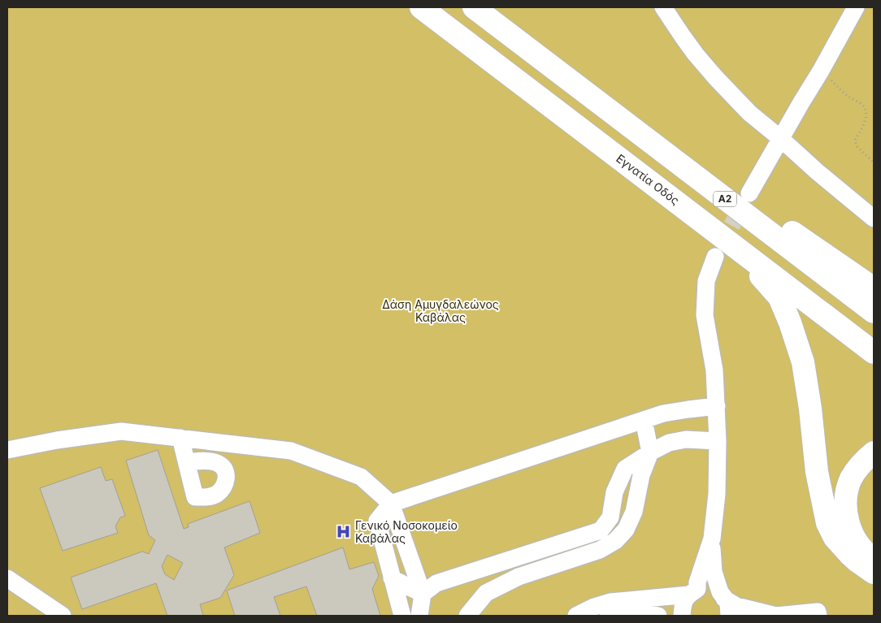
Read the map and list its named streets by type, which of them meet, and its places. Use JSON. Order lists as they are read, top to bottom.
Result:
{
  "streets": {
    "highway": ["Εγνατία Οδός", "Α2"]
  },
  "parks": ["Δάση Αμυγδαλεώνος Καβάλας"],
  "places": {
    "hospital": ["Γενικό Νοσοκομείο Καβάλας"]
  }
}
